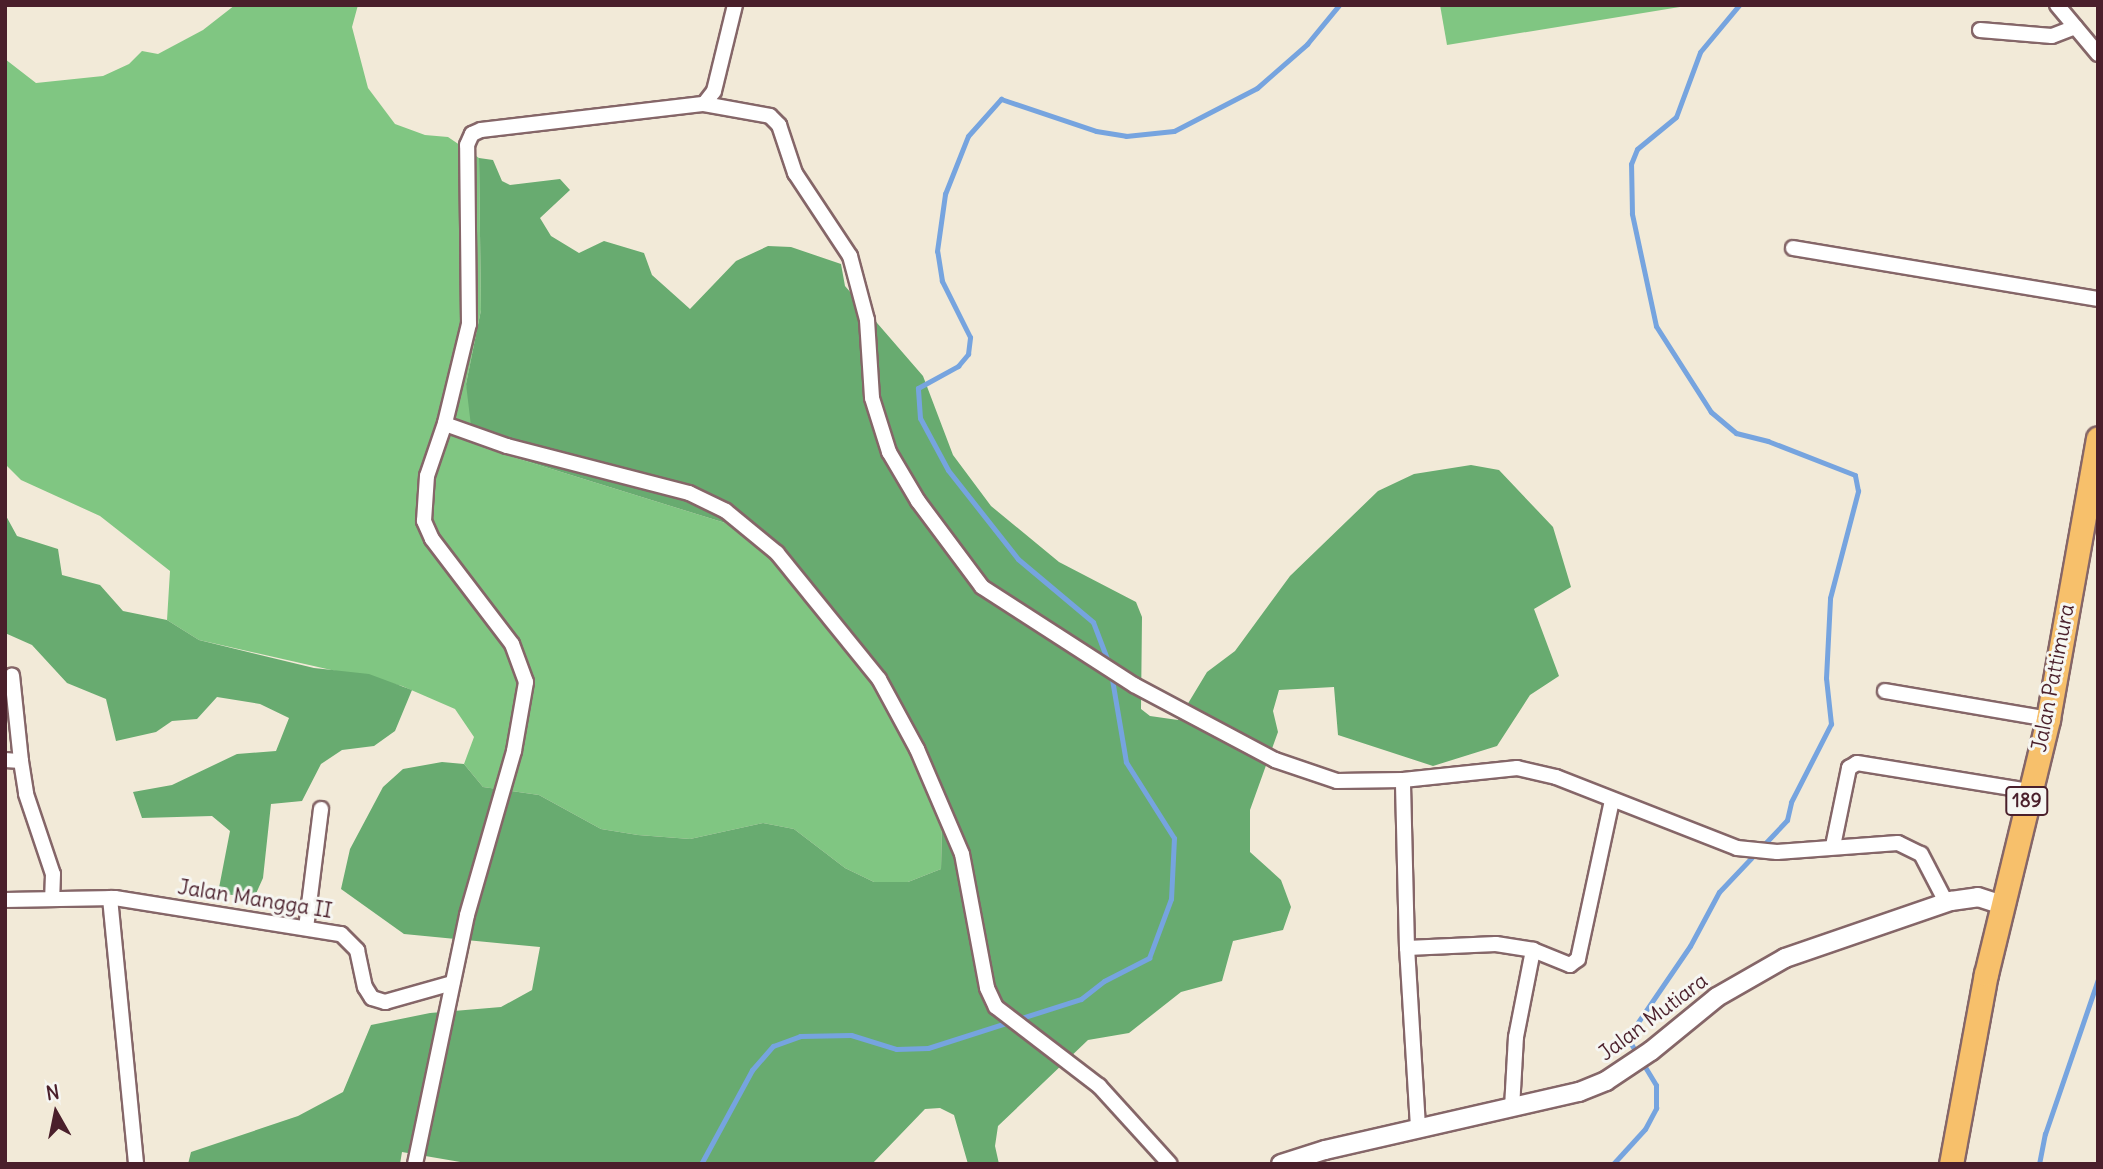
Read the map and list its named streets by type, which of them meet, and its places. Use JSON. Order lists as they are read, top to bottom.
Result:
{
  "streets": {
    "main road": ["Jalan Pattimura", "189"],
    "street": ["Jalan Mangga II", "Jalan Mutiara"]
  },
  "crossings": [
    ["Jalan Pattimura", "Jalan Mutiara"]
  ],
  "north": "top"
}
